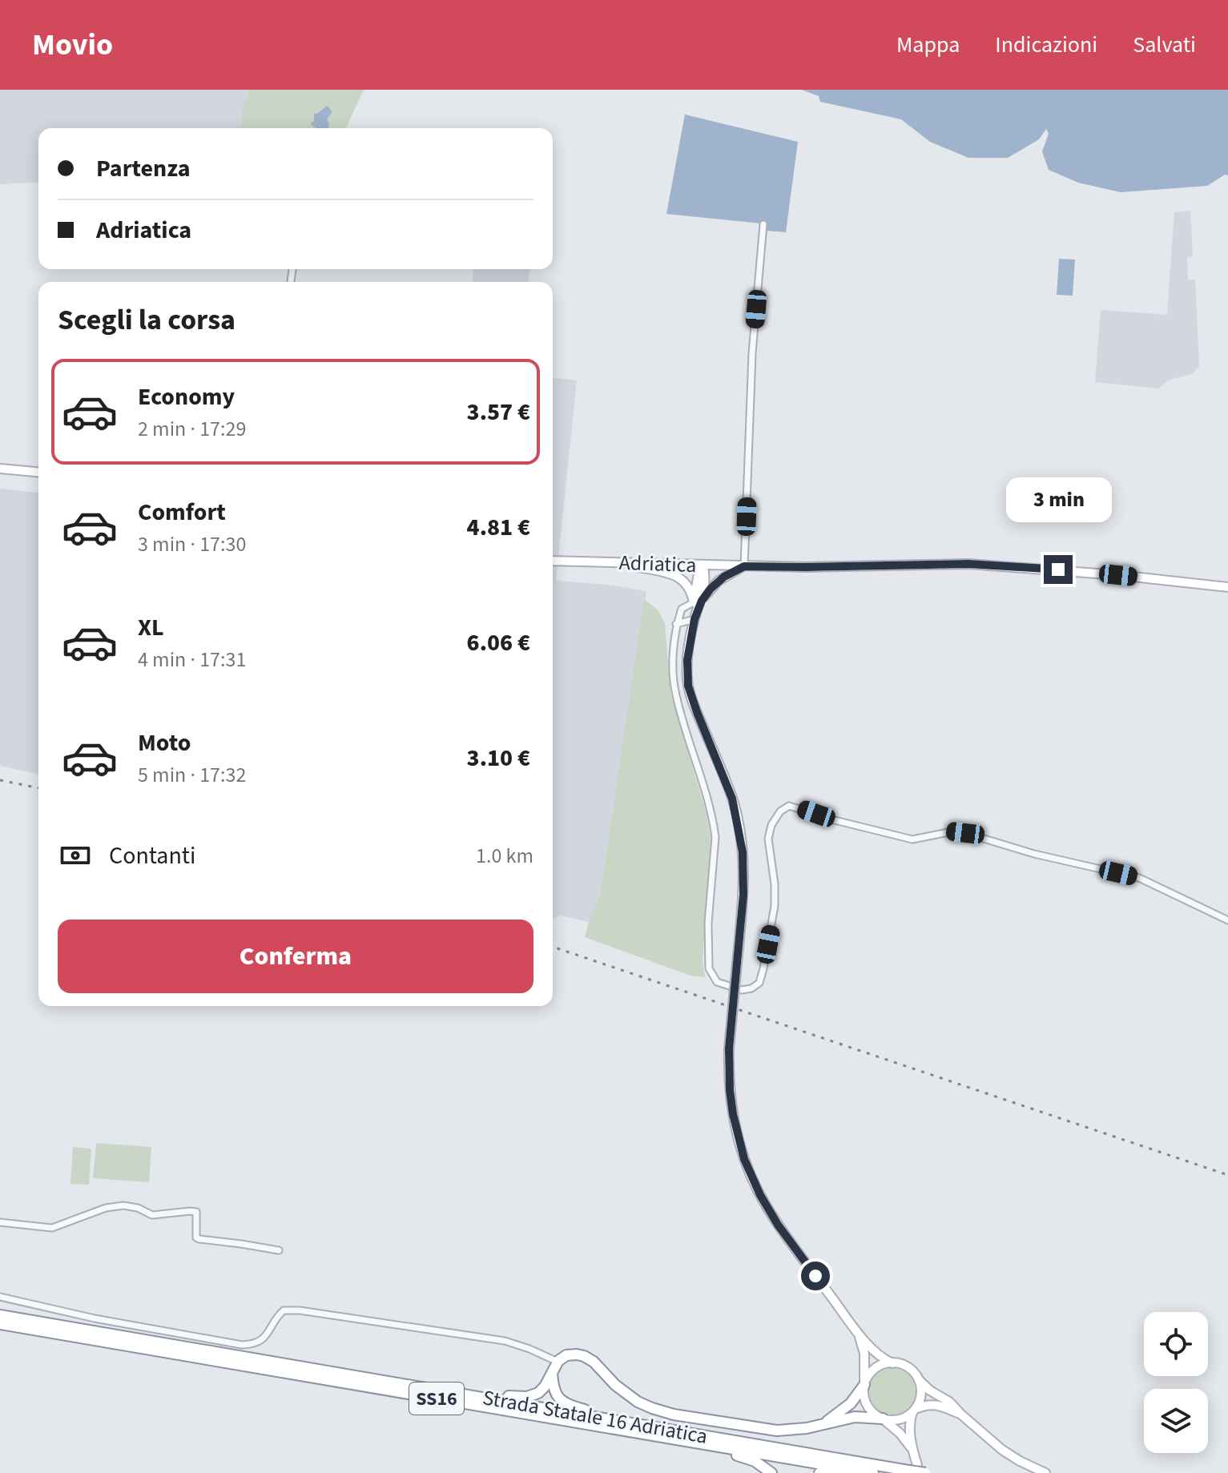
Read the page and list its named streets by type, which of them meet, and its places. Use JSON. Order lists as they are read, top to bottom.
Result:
{
  "streets": {
    "highway": ["SS16", "Strada Statale 16 Adriatica"],
    "street": ["Adriatica"]
  },
  "crossings": [
    ["SS16", "Strada Statale 16 Adriatica"]
  ],
  "page": {
    "header": "Movio",
    "nav": ["Mappa", "Indicazioni", "Salvati"],
    "banner": ["Partenza", "Adriatica"],
    "heading": "Scegli la corsa",
    "list": [
      {
        "name": "Economy",
        "note": "2 min · 17:29",
        "value": "3.57 €"
      },
      {
        "name": "Comfort",
        "note": "3 min · 17:30",
        "value": "4.81 €"
      },
      {
        "name": "XL",
        "note": "4 min · 17:31",
        "value": "6.06 €"
      },
      {
        "name": "Moto",
        "note": "5 min · 17:32",
        "value": "3.10 €"
      }
    ],
    "bubble": "3 min",
    "pay": ["Contanti", "1.0 km"],
    "buttons": "Conferma"
  }
}
